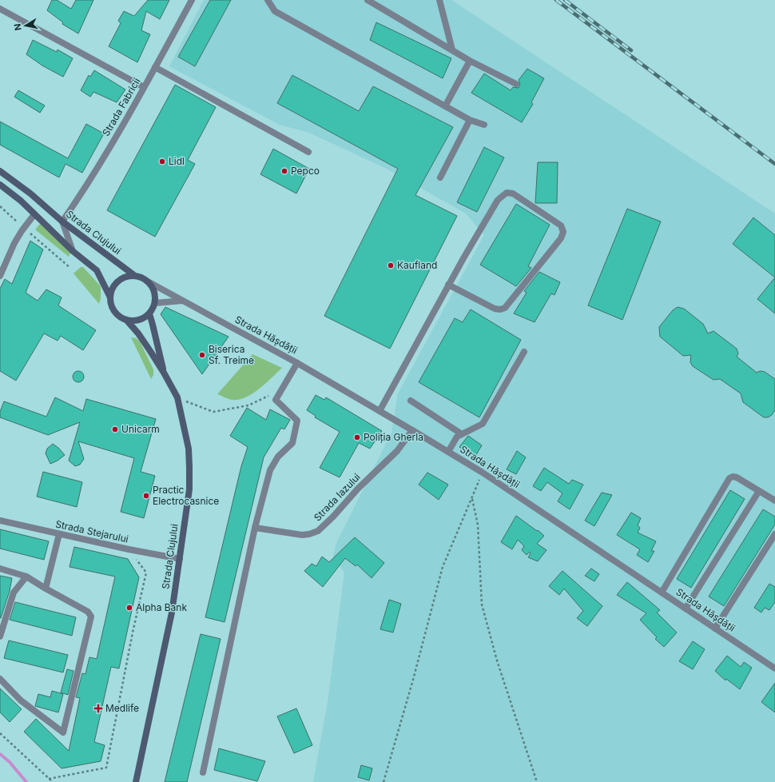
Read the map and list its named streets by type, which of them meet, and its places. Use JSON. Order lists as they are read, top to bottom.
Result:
{
  "streets": {
    "main road": ["Strada Clujului"],
    "street": [
      "Strada Fabricii",
      "Strada Hășdății",
      "Strada Iazului",
      "Strada Stejarului"
    ]
  },
  "crossings": [
    ["Strada Fabricii", "Strada Clujului"],
    ["Strada Clujului", "Strada Hășdății"],
    ["Strada Clujului", "Strada Stejarului"],
    ["Strada Hășdății", "Strada Iazului"]
  ],
  "places": {
    "other": [
      "Lidl",
      "Pepco",
      "Kaufland",
      "Biserica Sf. Treime",
      "Unicarm",
      "Poliția Gherla",
      "Practic Electrocasnice",
      "Alpha Bank"
    ],
    "health": ["Medlife"]
  },
  "north": "left"
}
